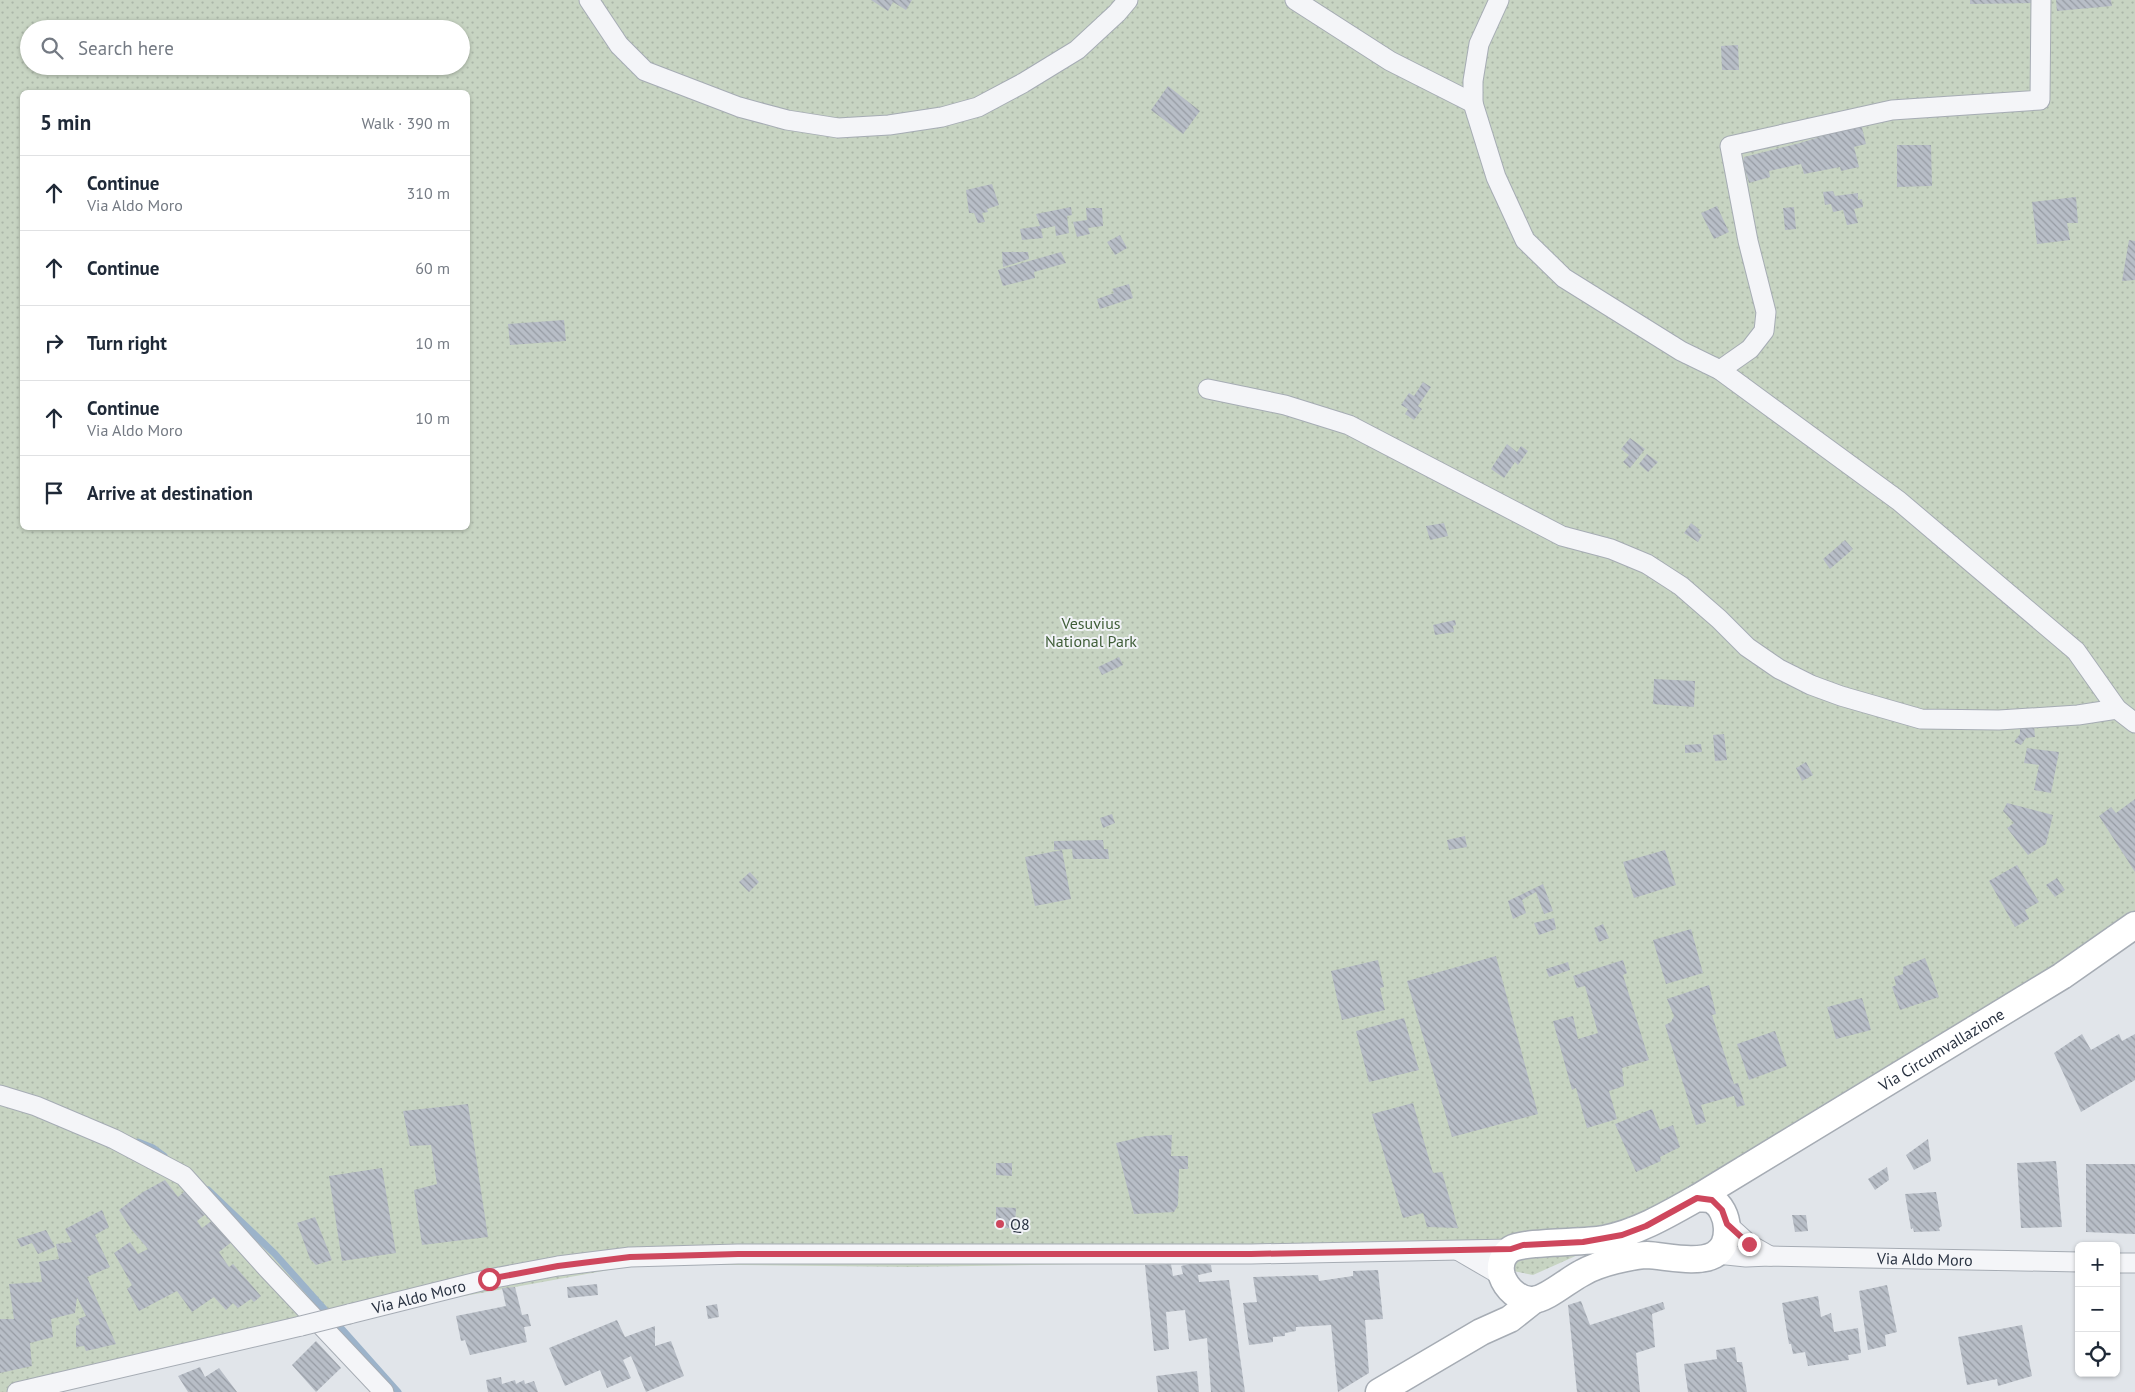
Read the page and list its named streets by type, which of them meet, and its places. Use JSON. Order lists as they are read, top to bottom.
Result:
{
  "streets": {
    "main road": ["Via Circumvallazione"],
    "street": ["Via Aldo Moro"]
  },
  "crossings": [
    ["Via Circumvallazione", "Via Aldo Moro"]
  ],
  "parks": ["Vesuvius National Park"],
  "places": ["Q8"],
  "page": {
    "search": "Search here",
    "heading": ["5 min", "Walk · 390 m"],
    "list": [
      ["Continue", "Via Aldo Moro", "310 m"],
      ["Continue", "60 m"],
      ["Turn right", "10 m"],
      ["Continue", "Via Aldo Moro", "10 m"],
      "Arrive at destination"
    ],
    "map_buttons": ["+", "−"]
  }
}
